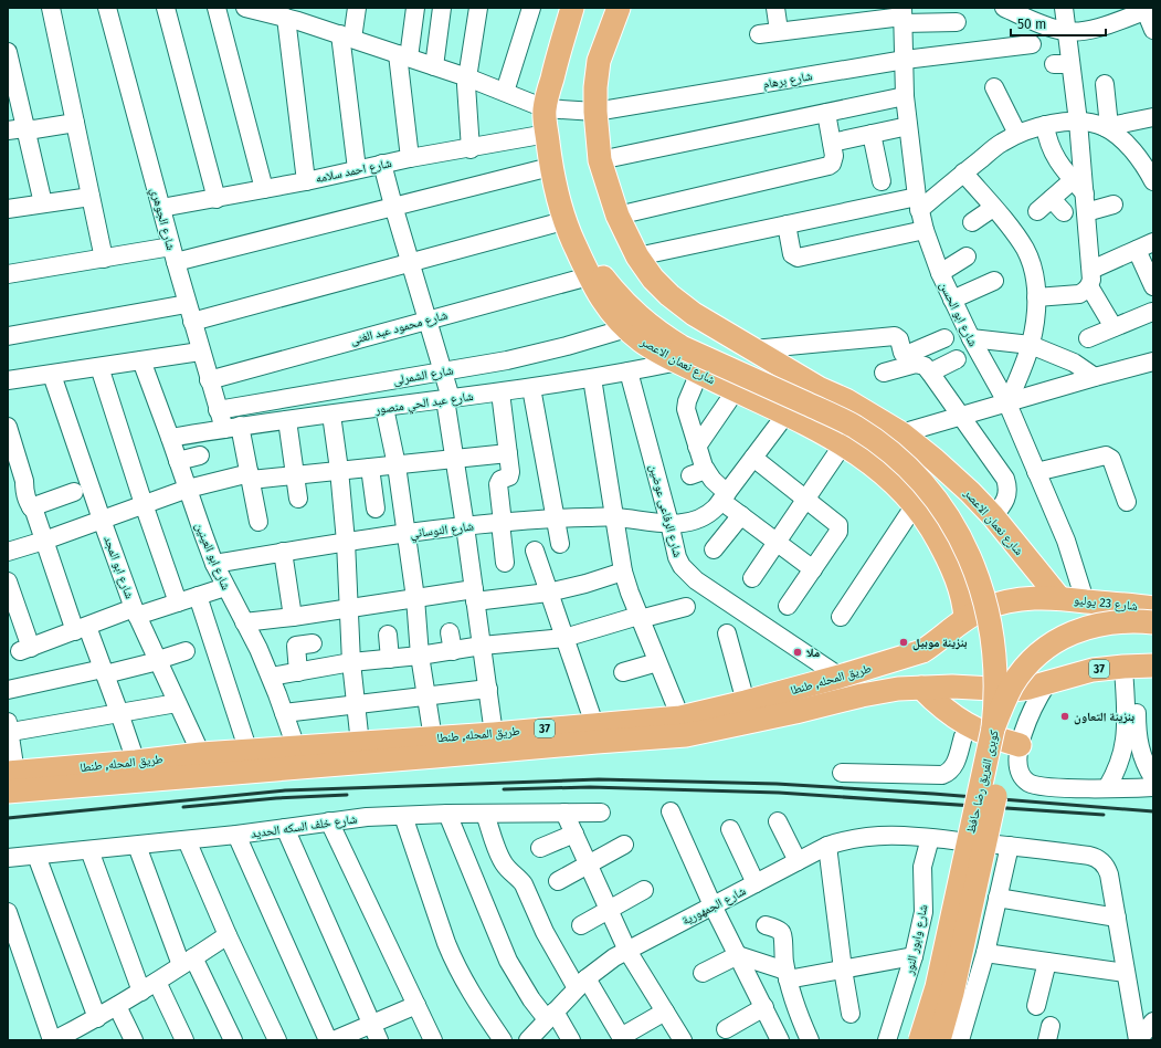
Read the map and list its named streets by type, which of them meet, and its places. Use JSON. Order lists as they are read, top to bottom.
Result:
{
  "streets": {
    "main road": [
      "شارع نعمان الاعصر",
      "شارع 23 يوليو",
      "37",
      "طريق المحله, طنطا",
      "كوبرى الفريق رضا حافظ"
    ],
    "street": [
      "شارع برهام",
      "شارع احمد سلامه",
      "شارع الجوهري",
      "شارع ابو الحسن",
      "شارع محمود عبد الغنى",
      "شارع الشمرلى",
      "شارع عبد الحي منصور",
      "شارع الرفاعى عوضين",
      "شارع النوساني",
      "شارع ابو العينين",
      "شارع ابو المجد",
      "شارع خلف السكه الحديد",
      "شارع الجمهورية",
      "شارع وابور النور"
    ]
  },
  "crossings": [
    ["شارع برهام", "شارع ابو الحسن"],
    ["شارع برهام", "شارع نعمان الاعصر"],
    ["شارع احمد سلامه", "شارع الجوهري"],
    ["شارع احمد سلامه", "شارع نعمان الاعصر"],
    ["شارع الجوهري", "شارع محمود عبد الغنى"],
    ["شارع الجوهري", "شارع الشمرلى"],
    ["شارع الجوهري", "شارع عبد الحي منصور"],
    ["شارع ابو الحسن", "شارع 23 يوليو"],
    ["شارع محمود عبد الغنى", "شارع نعمان الاعصر"],
    ["شارع نعمان الاعصر", "شارع الشمرلى"],
    ["شارع نعمان الاعصر", "شارع عبد الحي منصور"],
    ["شارع نعمان الاعصر", "شارع النوساني"],
    ["شارع نعمان الاعصر", "شارع 23 يوليو"],
    ["شارع نعمان الاعصر", "طريق المحله, طنطا"],
    ["شارع عبد الحي منصور", "شارع الرفاعى عوضين"],
    ["شارع عبد الحي منصور", "شارع ابو العينين"],
    ["شارع الرفاعى عوضين", "شارع النوساني"],
    ["شارع الرفاعى عوضين", "طريق المحله, طنطا"],
    ["شارع النوساني", "شارع ابو العينين"],
    ["شارع ابو العينين", "طريق المحله, طنطا"],
    ["شارع ابو المجد", "طريق المحله, طنطا"],
    ["شارع 23 يوليو", "طريق المحله, طنطا"],
    ["37", "طريق المحله, طنطا"],
    ["شارع الجمهورية", "شارع وابور النور"]
  ],
  "places": ["بنزينة موبيل", "ملا", "بنزينة التعاون"],
  "scale_bar": "50 m"
}
